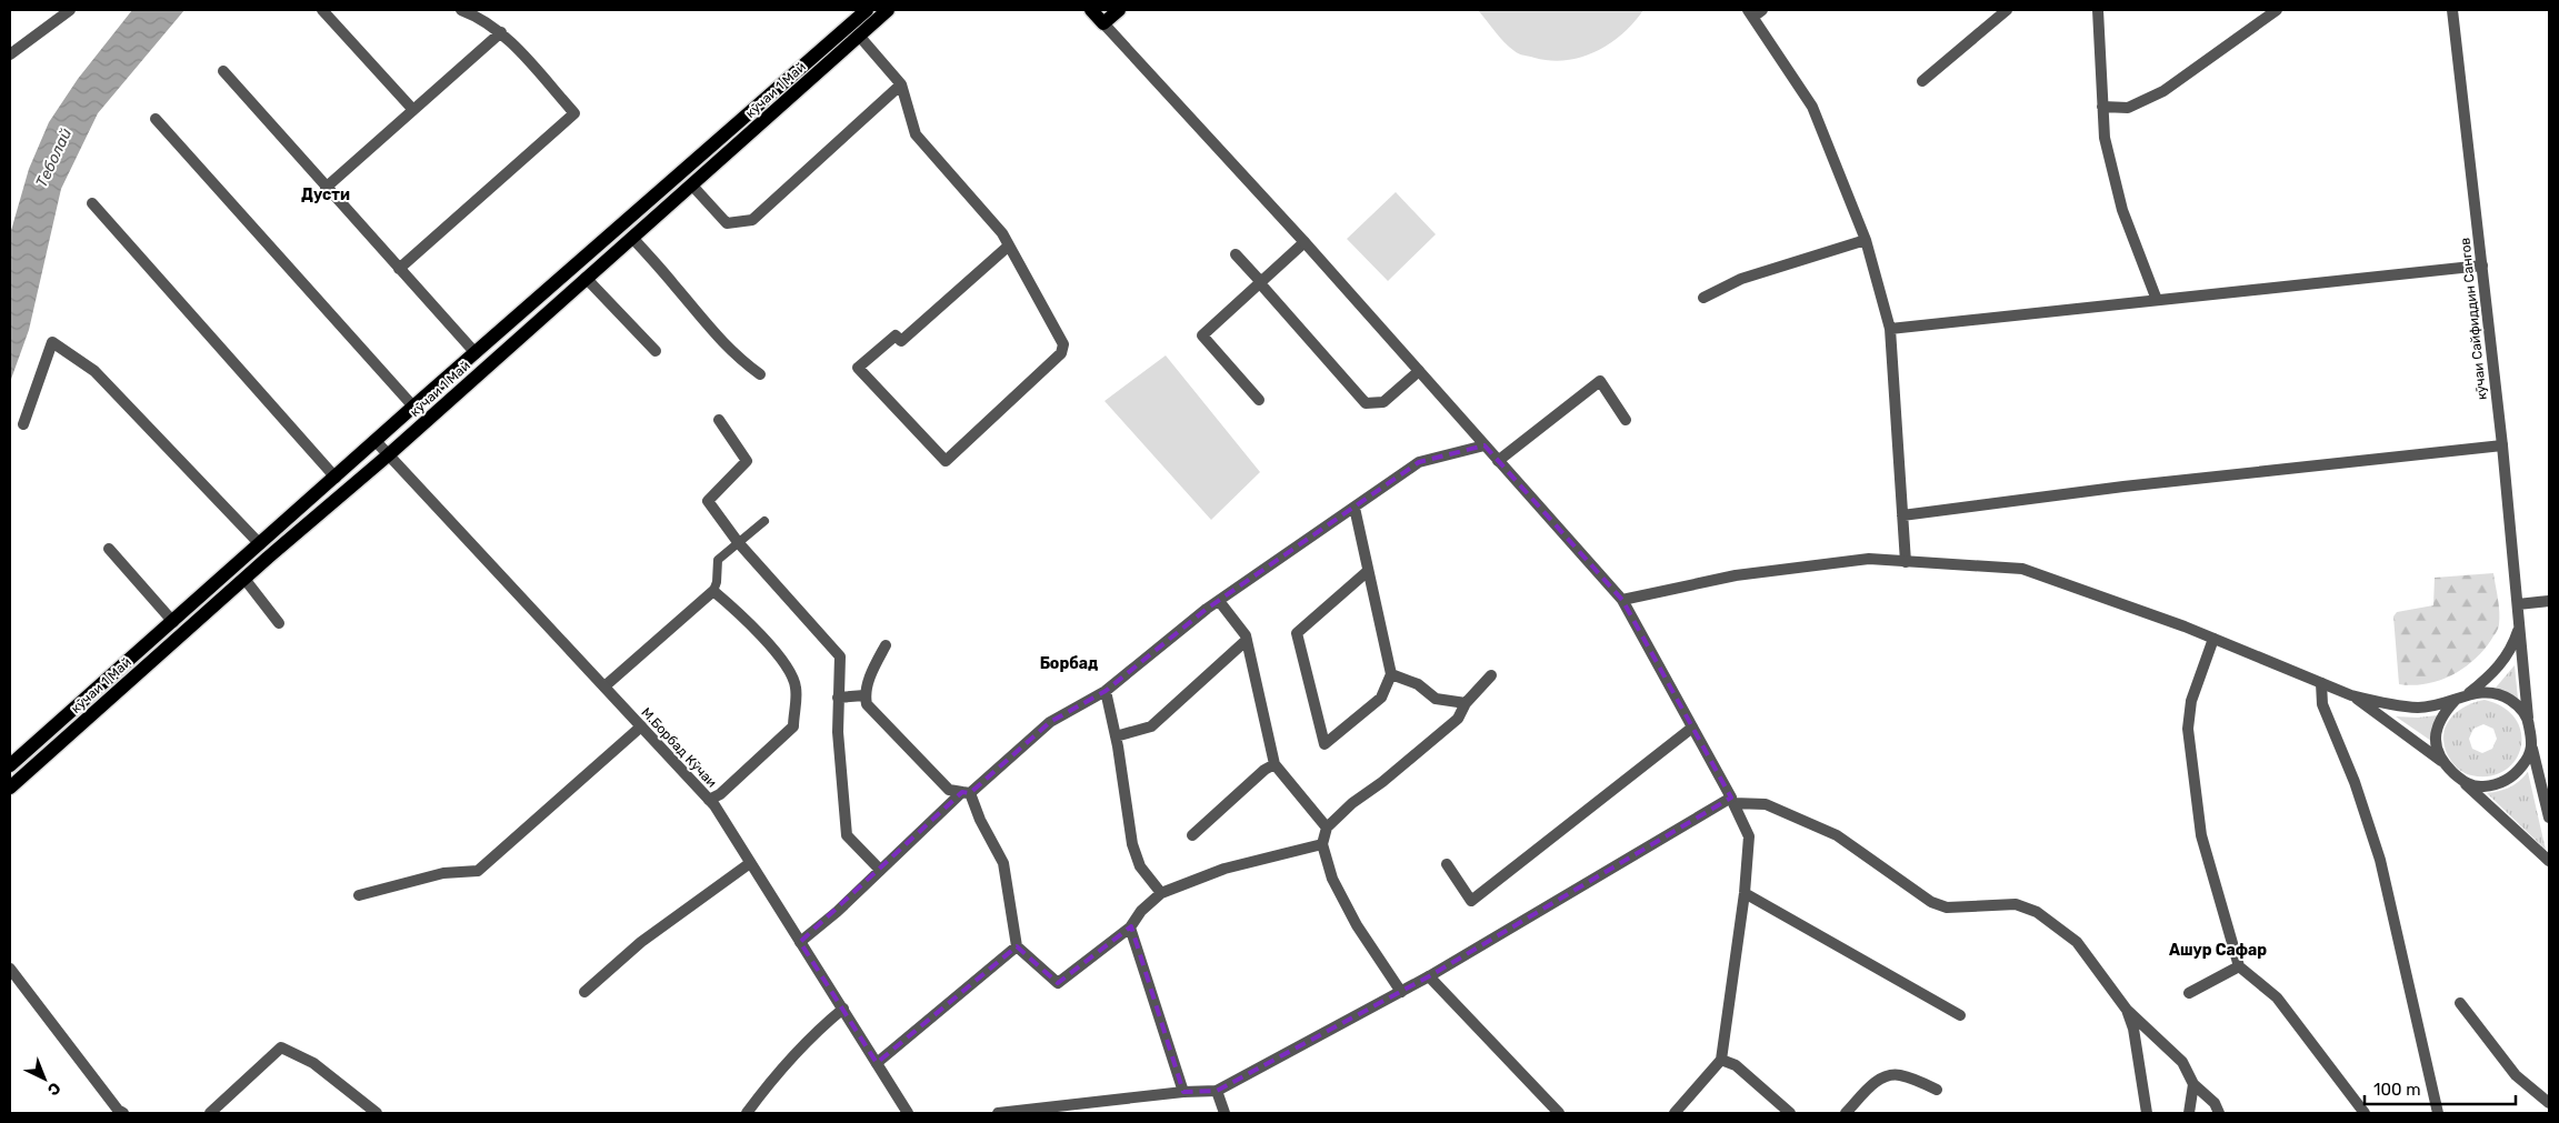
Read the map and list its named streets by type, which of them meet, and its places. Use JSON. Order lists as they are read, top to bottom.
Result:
{
  "streets": {
    "main road": ["кӯчаи 1 Май"],
    "street": ["кӯчаи Сайфиддин Сангов", "М.Борбад Кӯчаи"]
  },
  "crossings": [
    ["кӯчаи 1 Май", "М.Борбад Кӯчаи"]
  ],
  "districts": ["Дусти", "Борбад", "Ашур Сафар"],
  "water": ["Теболай"],
  "scale_bar": "100 m",
  "north": "bottom right"
}
